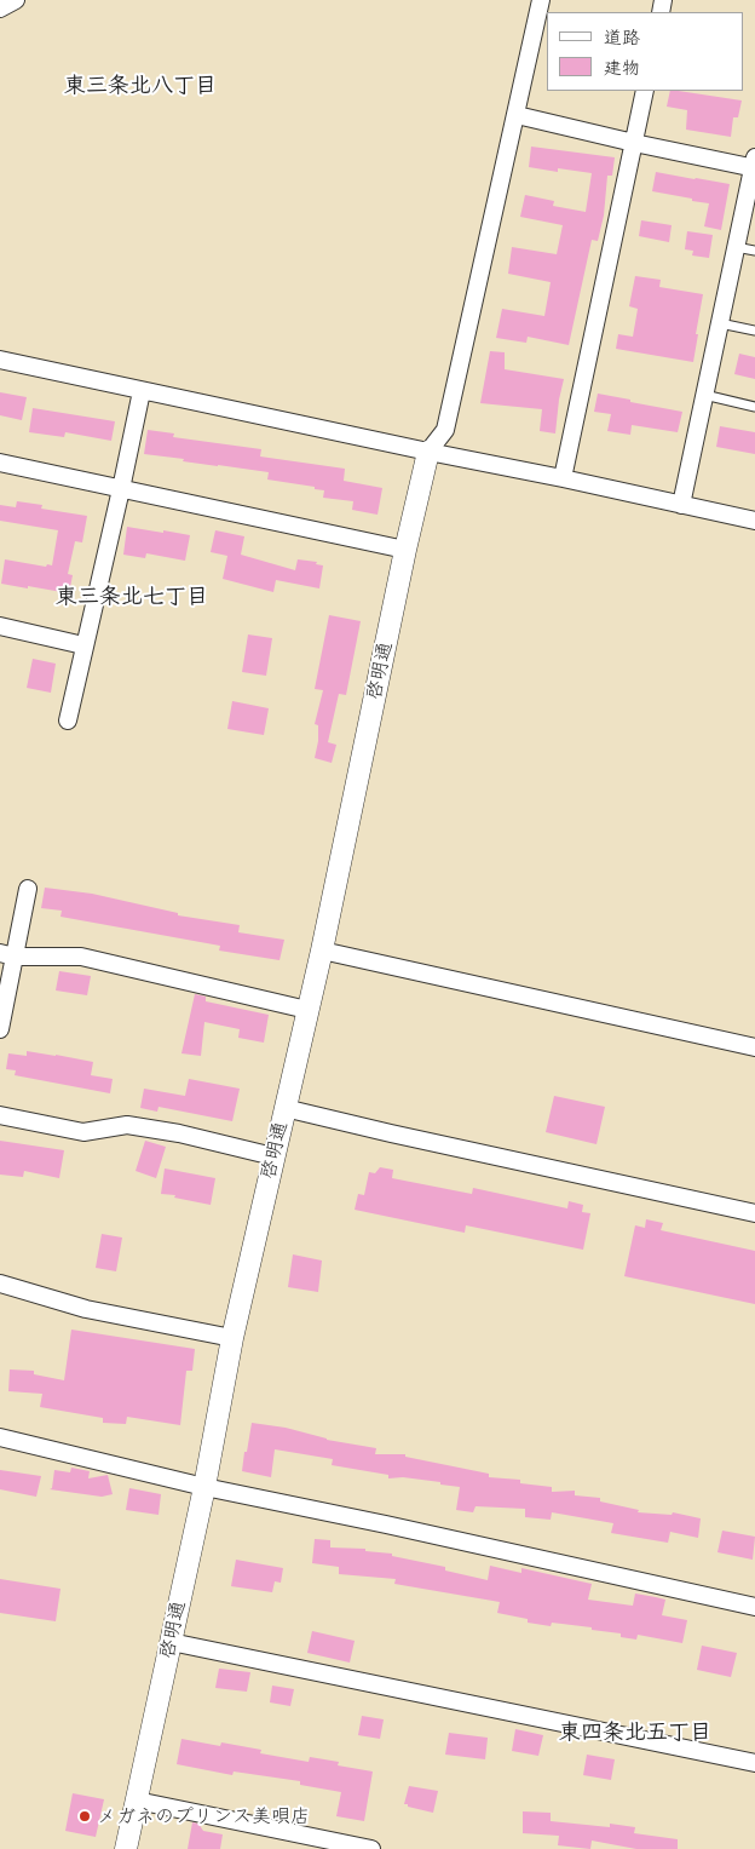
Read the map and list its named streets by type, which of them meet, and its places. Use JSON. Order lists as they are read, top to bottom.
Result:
{
  "streets": {
    "street": ["啓明通"]
  },
  "districts": ["東三条北八丁目", "東三条北七丁目", "東四条北五丁目"],
  "places": ["メガネのプリンス美唄店"],
  "legend": ["道路", "建物"]
}
